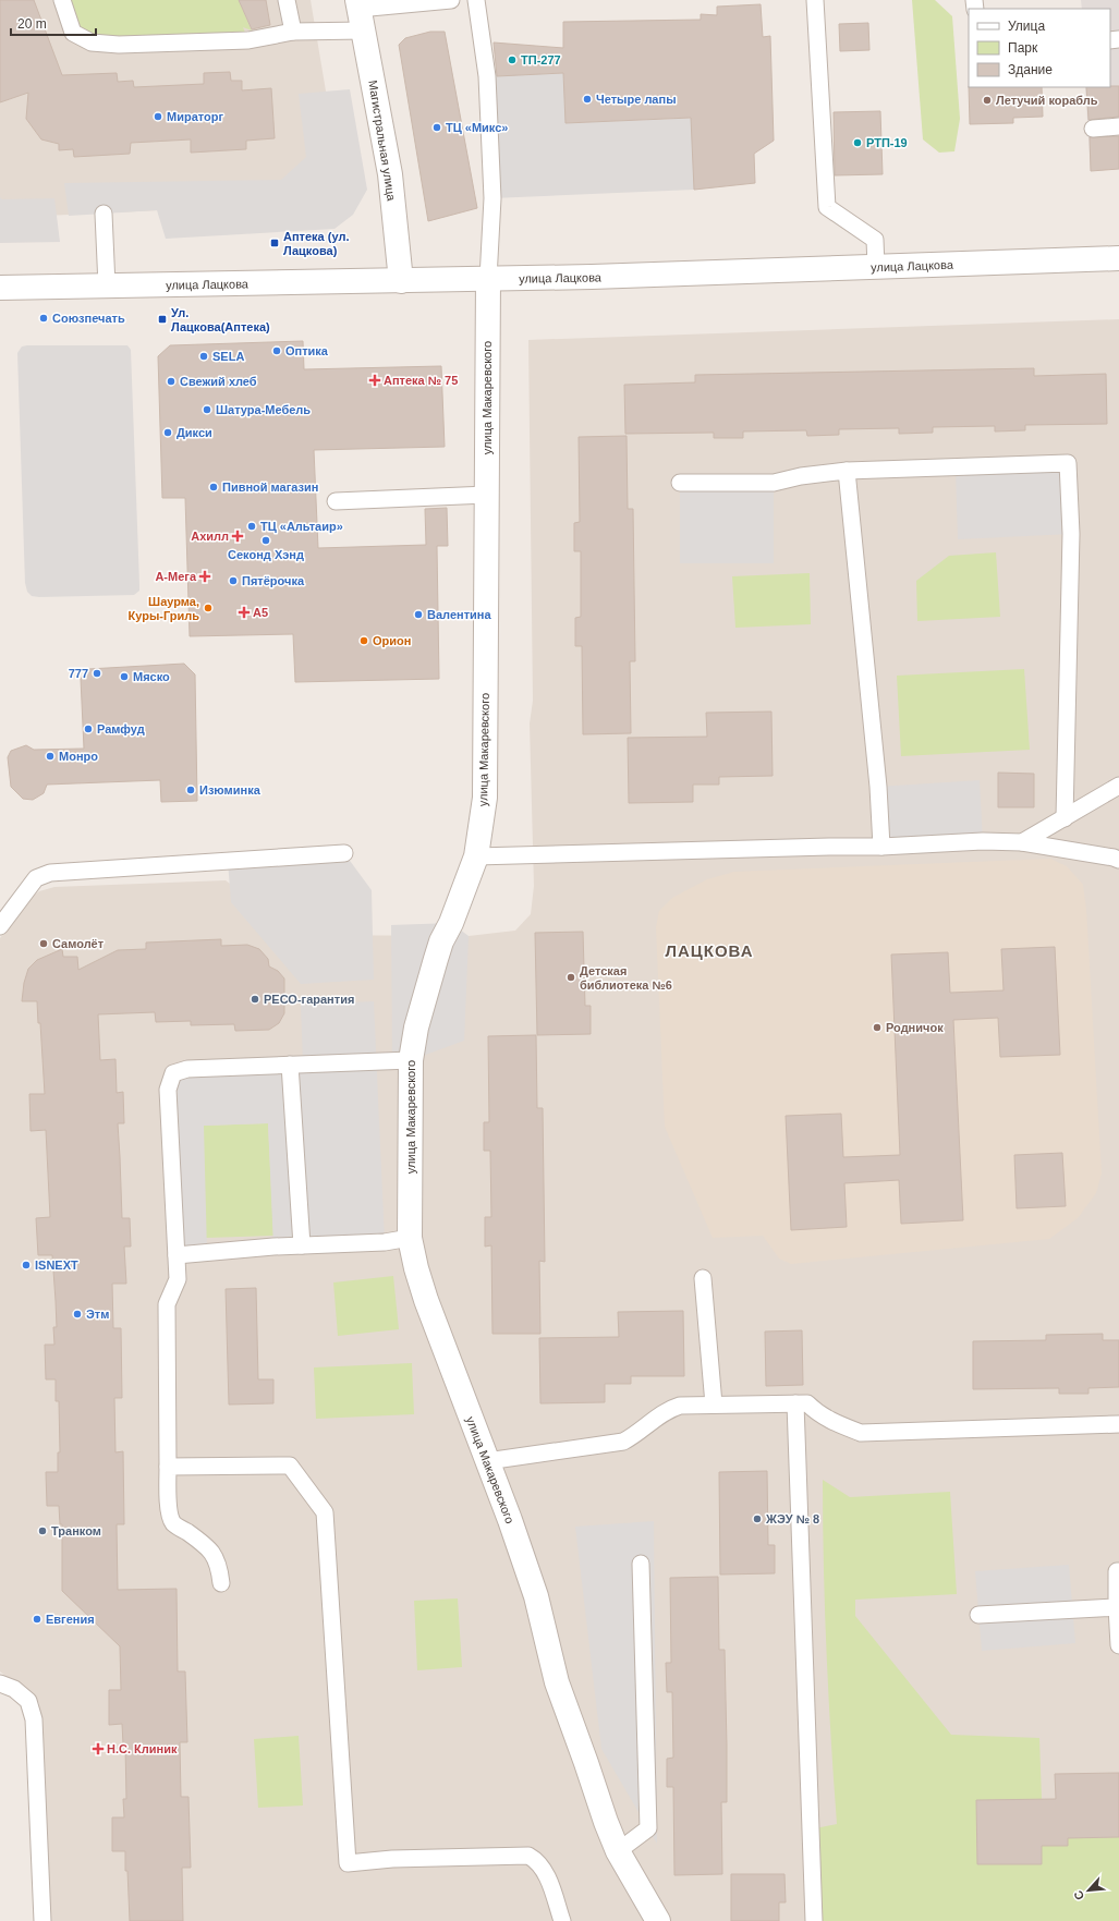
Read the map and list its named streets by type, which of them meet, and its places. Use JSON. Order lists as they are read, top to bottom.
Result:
{
  "streets": {
    "street": ["Магистральная улица", "улица Лацкова", "улица Макаревского"]
  },
  "crossings": [
    ["Магистральная улица", "улица Лацкова"],
    ["улица Лацкова", "улица Макаревского"]
  ],
  "districts": ["ЛАЦКОВА"],
  "places": {
    "other": [
      "ТП-277",
      "Четыре лапы",
      "Летучий корабль",
      "Мираторг",
      "ТЦ «Микс»",
      "РТП-19",
      "Союзпечать",
      "Оптика",
      "SELA",
      "Свежий хлеб",
      "Шатура-Мебель",
      "Дикси",
      "Пивной магазин",
      "ТЦ «Альтаир»",
      "Секонд Хэнд",
      "Пятёрочка",
      "Шаурма, Куры-Гриль",
      "Валентина",
      "Орион",
      "777",
      "Мяско",
      "Рамфуд",
      "Монро",
      "Изюминка",
      "Самолёт",
      "Детская библиотека №6",
      "РЕСО-гарантия",
      "Родничок",
      "ISNEXT",
      "Этм",
      "ЖЭУ № 8",
      "Транком",
      "Евгения"
    ],
    "transit": ["Аптека (ул. Лацкова)", "Ул. Лацкова(Аптека)"],
    "health": [
      "Аптека № 75",
      "Ахилл",
      "А-Мега",
      "А5",
      "Н.С. Клиник"
    ]
  },
  "legend": ["Улица", "Парк", "Здание"],
  "scale_bar": "20 m",
  "north": "bottom left"
}
